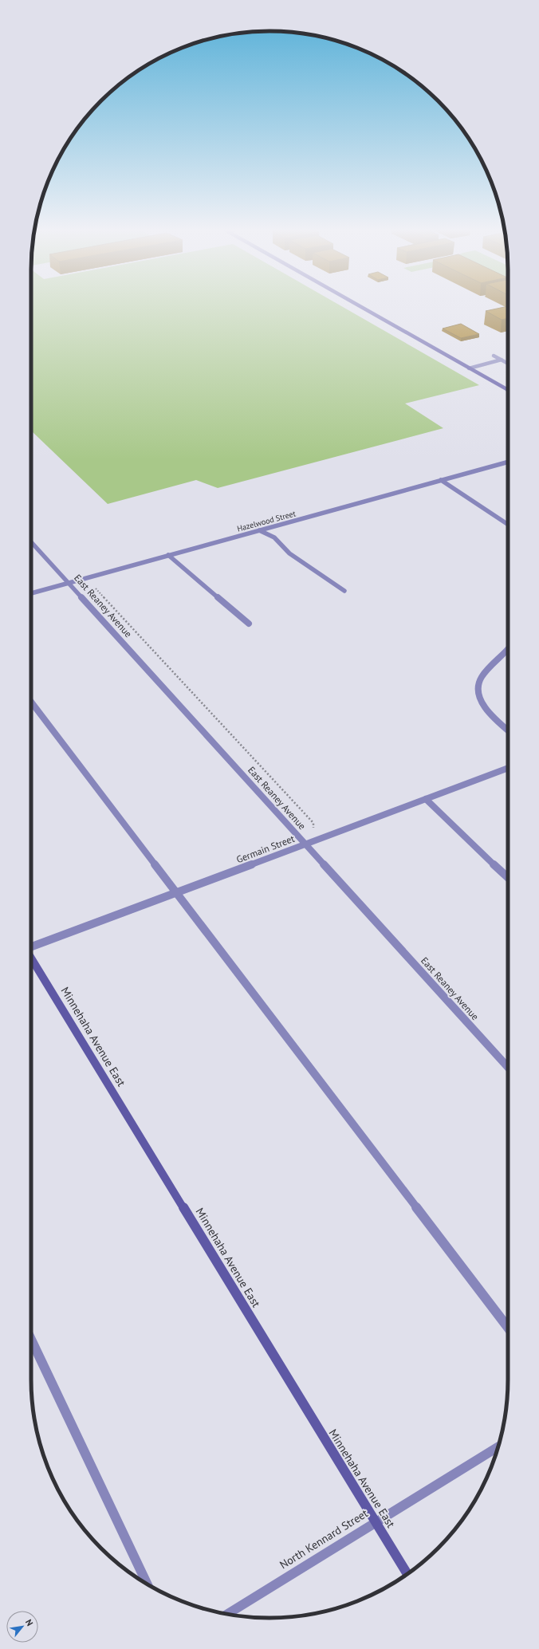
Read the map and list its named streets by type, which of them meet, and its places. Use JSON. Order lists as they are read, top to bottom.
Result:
{
  "streets": {
    "street": [
      "Hazelwood Street",
      "East Reaney Avenue",
      "Germain Street",
      "Minnehaha Avenue East",
      "North Kennard Street"
    ]
  },
  "crossings": [
    ["Hazelwood Street", "East Reaney Avenue"],
    ["East Reaney Avenue", "Germain Street"],
    ["Minnehaha Avenue East", "North Kennard Street"]
  ],
  "north": "top right"
}
